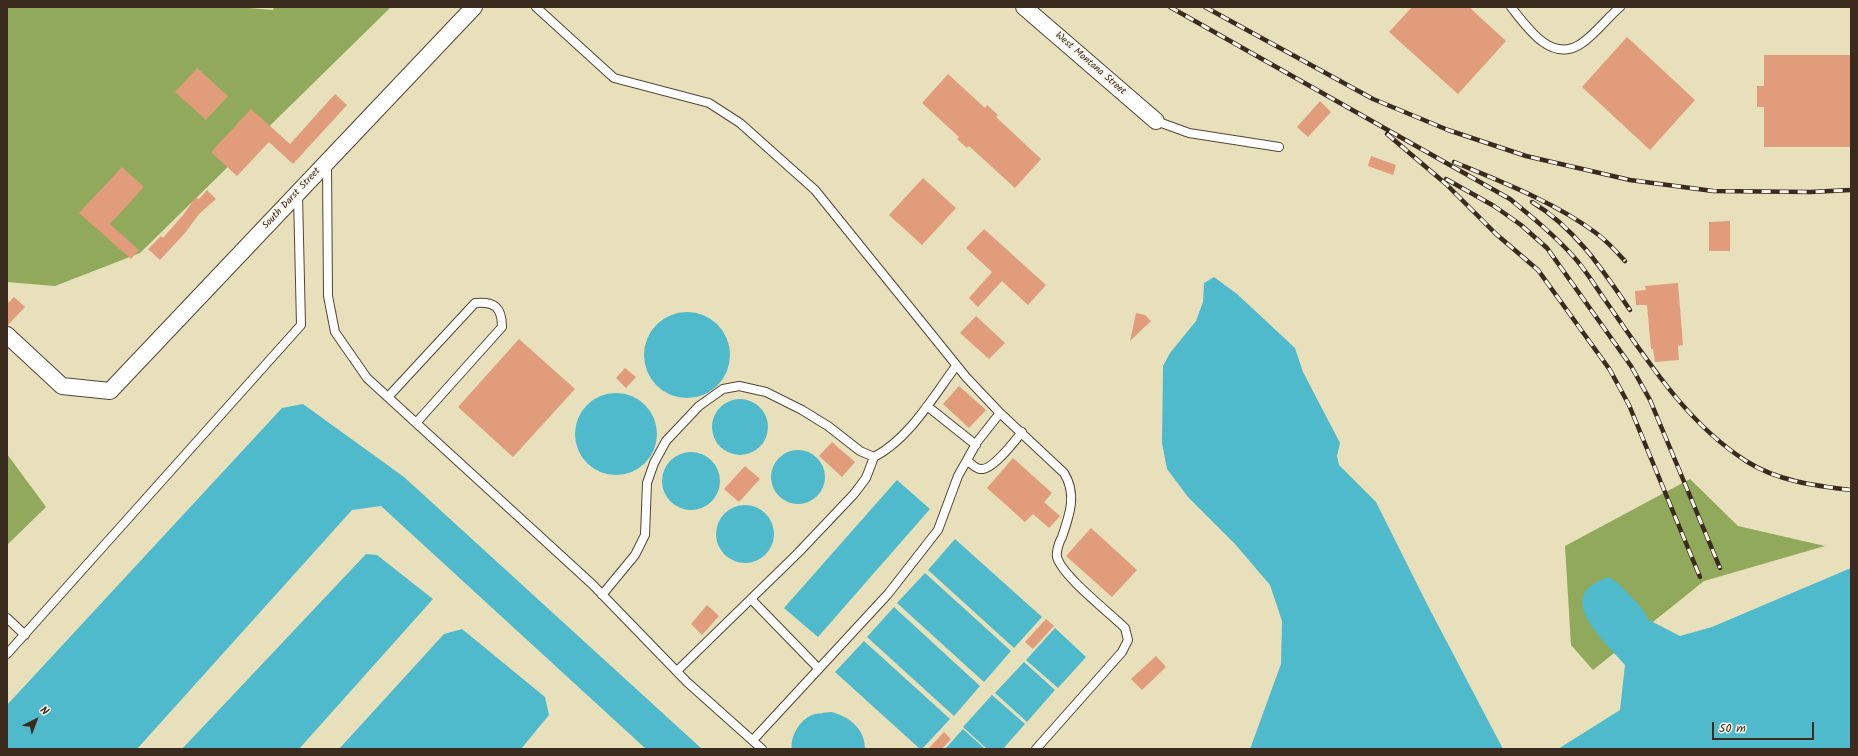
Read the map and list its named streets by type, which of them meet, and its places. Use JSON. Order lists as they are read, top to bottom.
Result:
{
  "streets": {
    "street": ["West Montana Street", "South Darst Street"]
  },
  "scale_bar": "50 m",
  "north": "top right"
}
